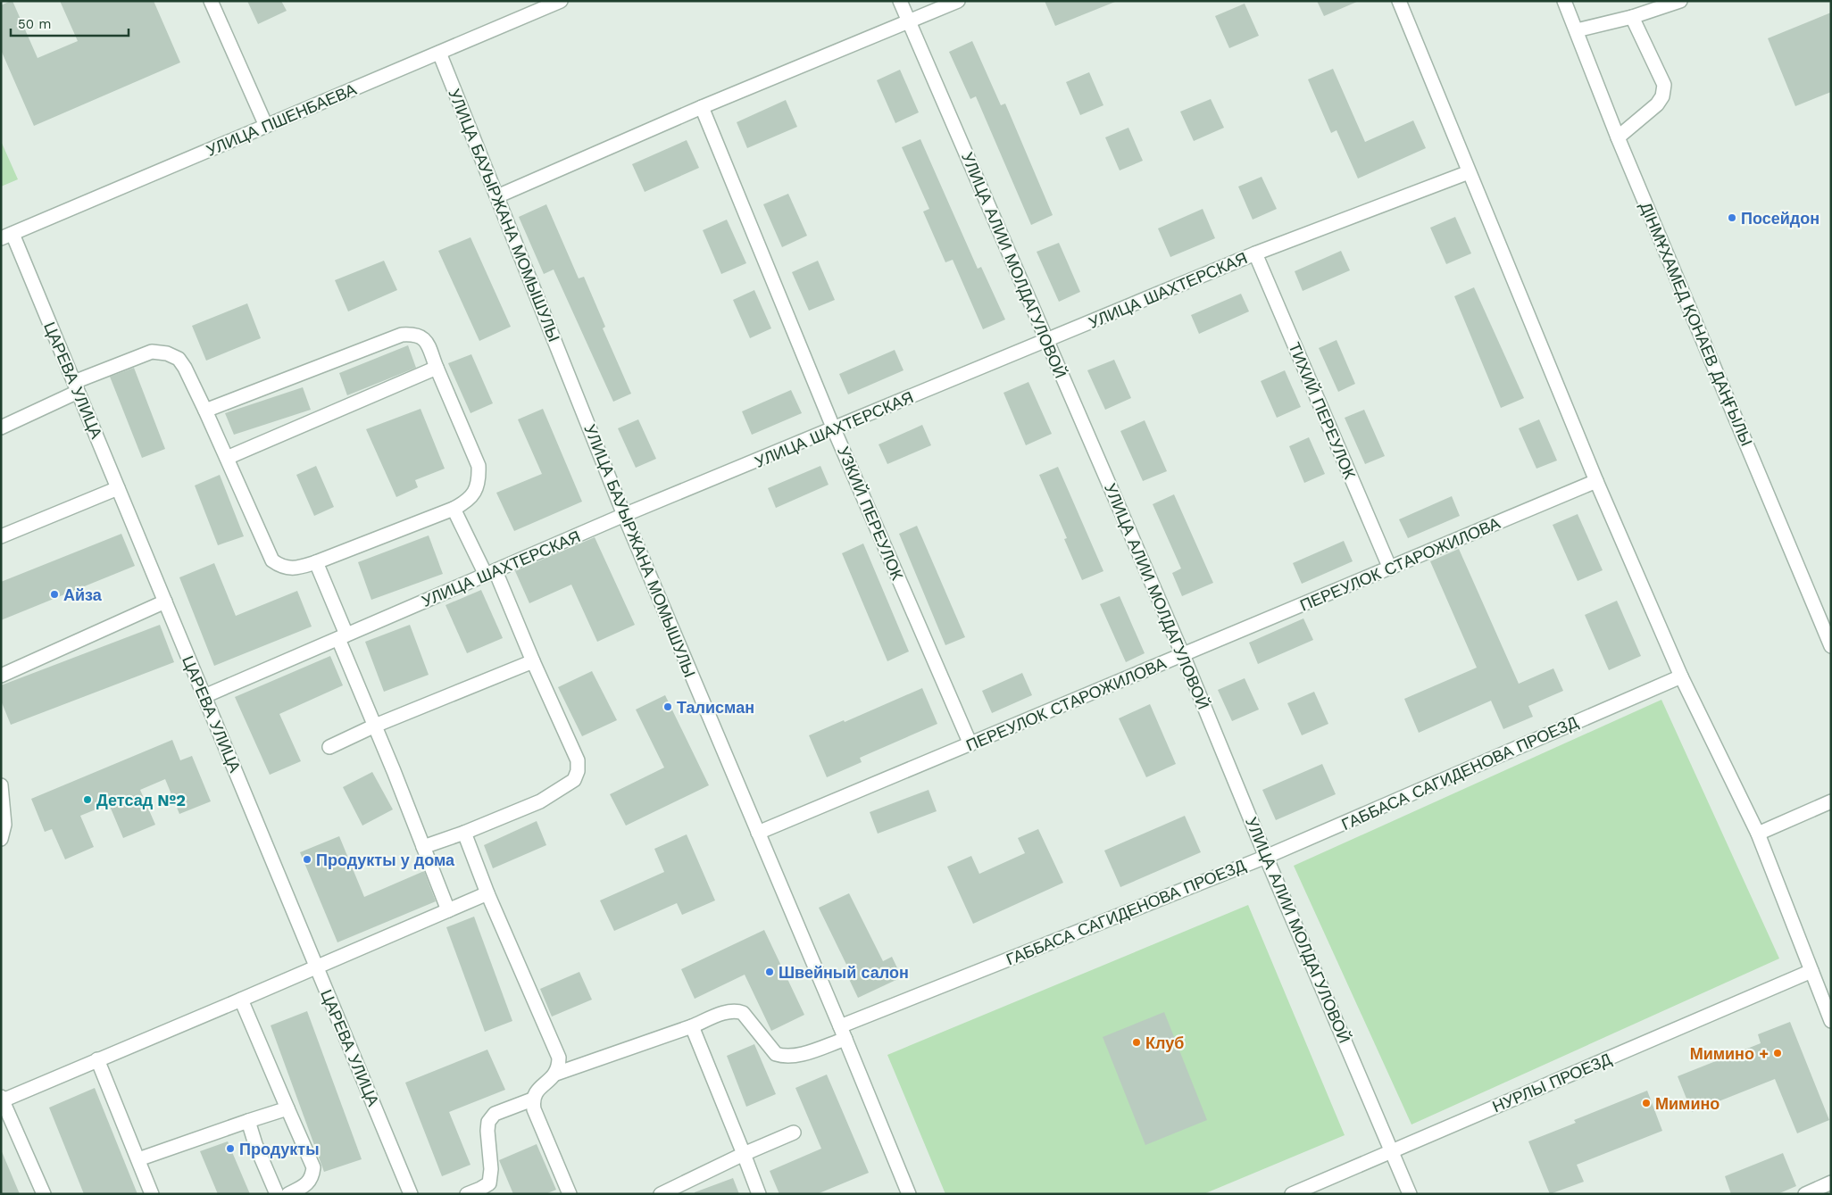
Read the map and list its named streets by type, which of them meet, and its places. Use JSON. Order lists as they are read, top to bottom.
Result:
{
  "streets": {
    "street": [
      "УЛИЦА ПШЕНБАЕВА",
      "УЛИЦА БАУЫРЖАНА МОМЫШУЛЫ",
      "УЛИЦА АЛИИ МОЛДАГУЛОВОЙ",
      "УЛИЦА ШАХТЕРСКАЯ",
      "ДІНМҰХАМЕД ҚОНАЕВ ДАҢҒЫЛЫ",
      "ЦАРЕВА УЛИЦА",
      "ТИХИЙ ПЕРЕУЛОК",
      "УЗКИЙ ПЕРЕУЛОК",
      "ПЕРЕУЛОК СТАРОЖИЛОВА",
      "ГАББАСА САГИДЕНОВА ПРОЕЗД",
      "НУРЛЫ ПРОЕЗД"
    ]
  },
  "crossings": [
    ["УЛИЦА ПШЕНБАЕВА", "УЛИЦА БАУЫРЖАНА МОМЫШУЛЫ"],
    ["УЛИЦА ПШЕНБАЕВА", "ЦАРЕВА УЛИЦА"],
    ["УЛИЦА БАУЫРЖАНА МОМЫШУЛЫ", "УЛИЦА ШАХТЕРСКАЯ"],
    ["УЛИЦА БАУЫРЖАНА МОМЫШУЛЫ", "ПЕРЕУЛОК СТАРОЖИЛОВА"],
    ["УЛИЦА БАУЫРЖАНА МОМЫШУЛЫ", "ГАББАСА САГИДЕНОВА ПРОЕЗД"],
    ["УЛИЦА АЛИИ МОЛДАГУЛОВОЙ", "УЛИЦА ШАХТЕРСКАЯ"],
    ["УЛИЦА АЛИИ МОЛДАГУЛОВОЙ", "ПЕРЕУЛОК СТАРОЖИЛОВА"],
    ["УЛИЦА АЛИИ МОЛДАГУЛОВОЙ", "ГАББАСА САГИДЕНОВА ПРОЕЗД"],
    ["УЛИЦА АЛИИ МОЛДАГУЛОВОЙ", "НУРЛЫ ПРОЕЗД"],
    ["УЛИЦА ШАХТЕРСКАЯ", "ЦАРЕВА УЛИЦА"],
    ["УЛИЦА ШАХТЕРСКАЯ", "ТИХИЙ ПЕРЕУЛОК"],
    ["УЛИЦА ШАХТЕРСКАЯ", "УЗКИЙ ПЕРЕУЛОК"],
    ["ТИХИЙ ПЕРЕУЛОК", "ПЕРЕУЛОК СТАРОЖИЛОВА"],
    ["УЗКИЙ ПЕРЕУЛОК", "ПЕРЕУЛОК СТАРОЖИЛОВА"]
  ],
  "places": [
    "Посейдон",
    "Айза",
    "Талисман",
    "Детсад №2",
    "Продукты у дома",
    "Швейный салон",
    "Клуб",
    "Мимино +",
    "Мимино",
    "Продукты"
  ],
  "scale_bar": "50 m"
}
